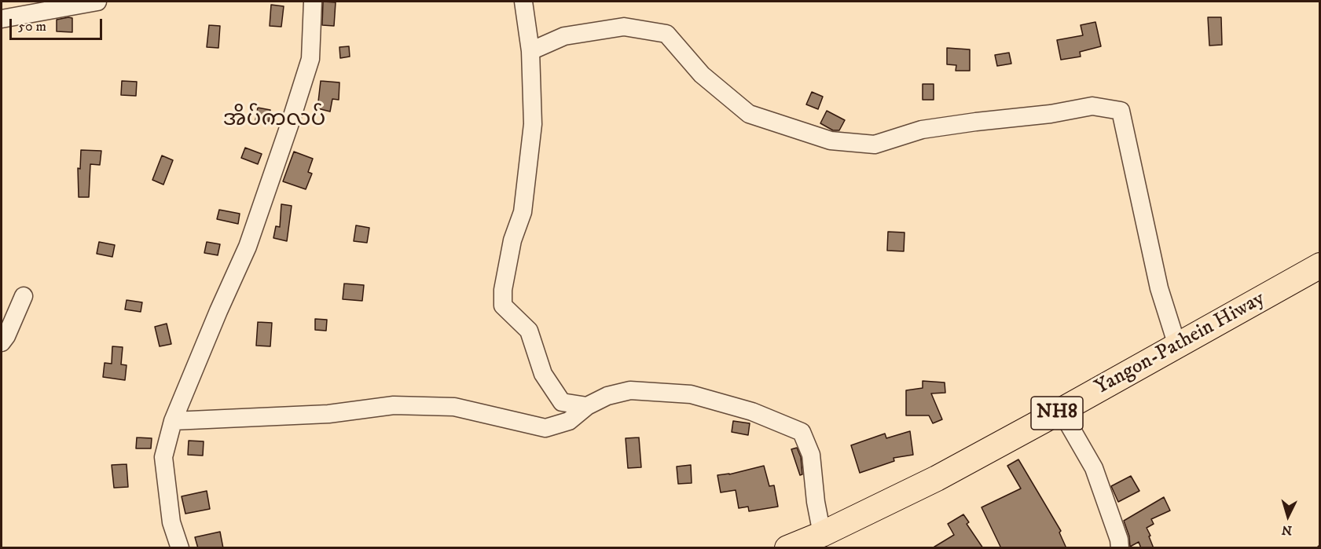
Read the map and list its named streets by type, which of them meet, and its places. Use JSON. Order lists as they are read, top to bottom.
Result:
{
  "streets": {
    "highway": ["Yangon-Pathein Hiway", "NH8"]
  },
  "districts": ["အိပ်ကလပ်"],
  "scale_bar": "50 m",
  "north": "bottom"
}
